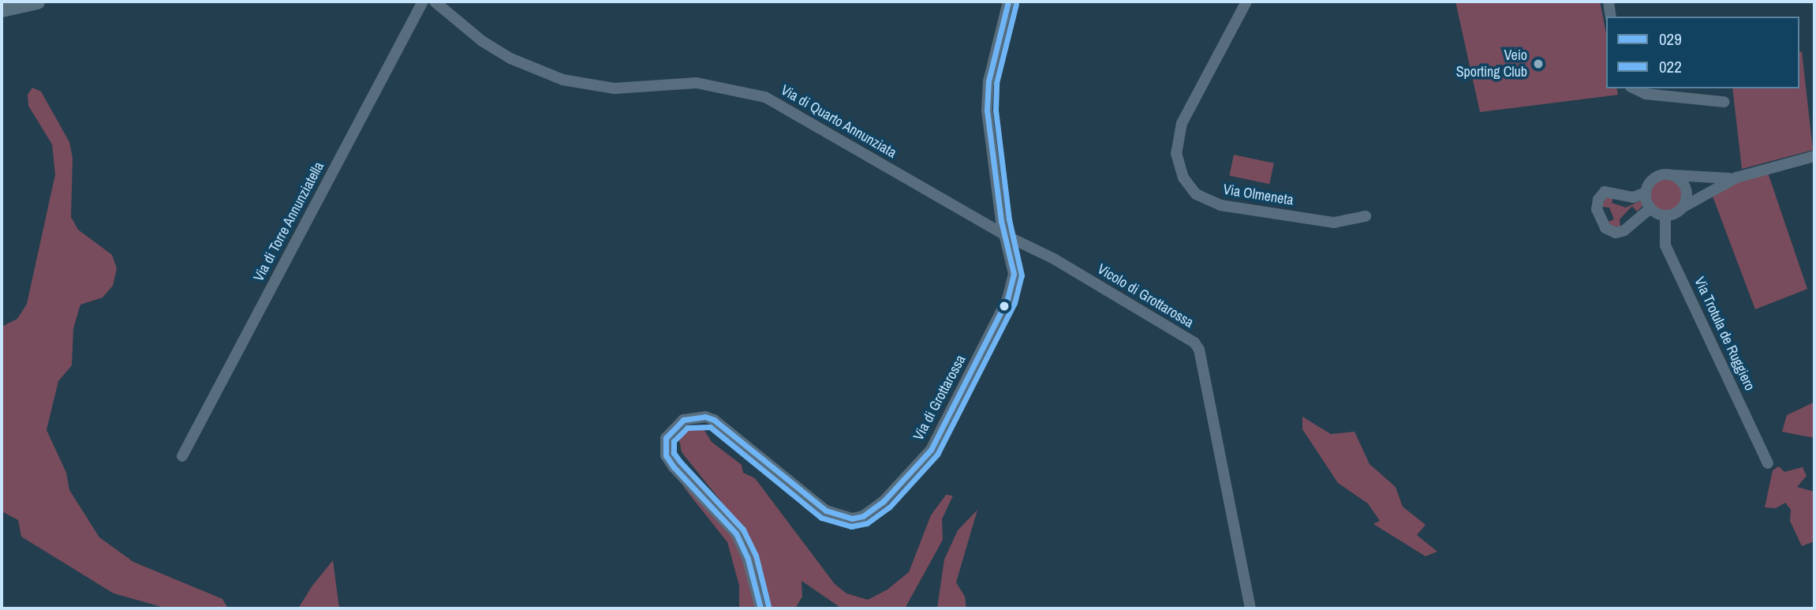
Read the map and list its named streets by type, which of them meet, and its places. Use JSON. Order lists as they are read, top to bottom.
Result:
{
  "streets": {
    "street": [
      "Via di Quarto Annunziata",
      "Via Olmeneta",
      "Via di Torre Annunziatella",
      "Vicolo di Grottarossa",
      "Via Trotula de Ruggiero",
      "Via di Grottarossa"
    ]
  },
  "crossings": [
    ["Via di Quarto Annunziata", "Vicolo di Grottarossa"],
    ["Via di Quarto Annunziata", "Via di Grottarossa"],
    ["Vicolo di Grottarossa", "Via di Grottarossa"]
  ],
  "places": ["Veio Sporting Club"],
  "lines": ["transit line 029", "transit line 022"],
  "legend": ["029", "022"]
}
